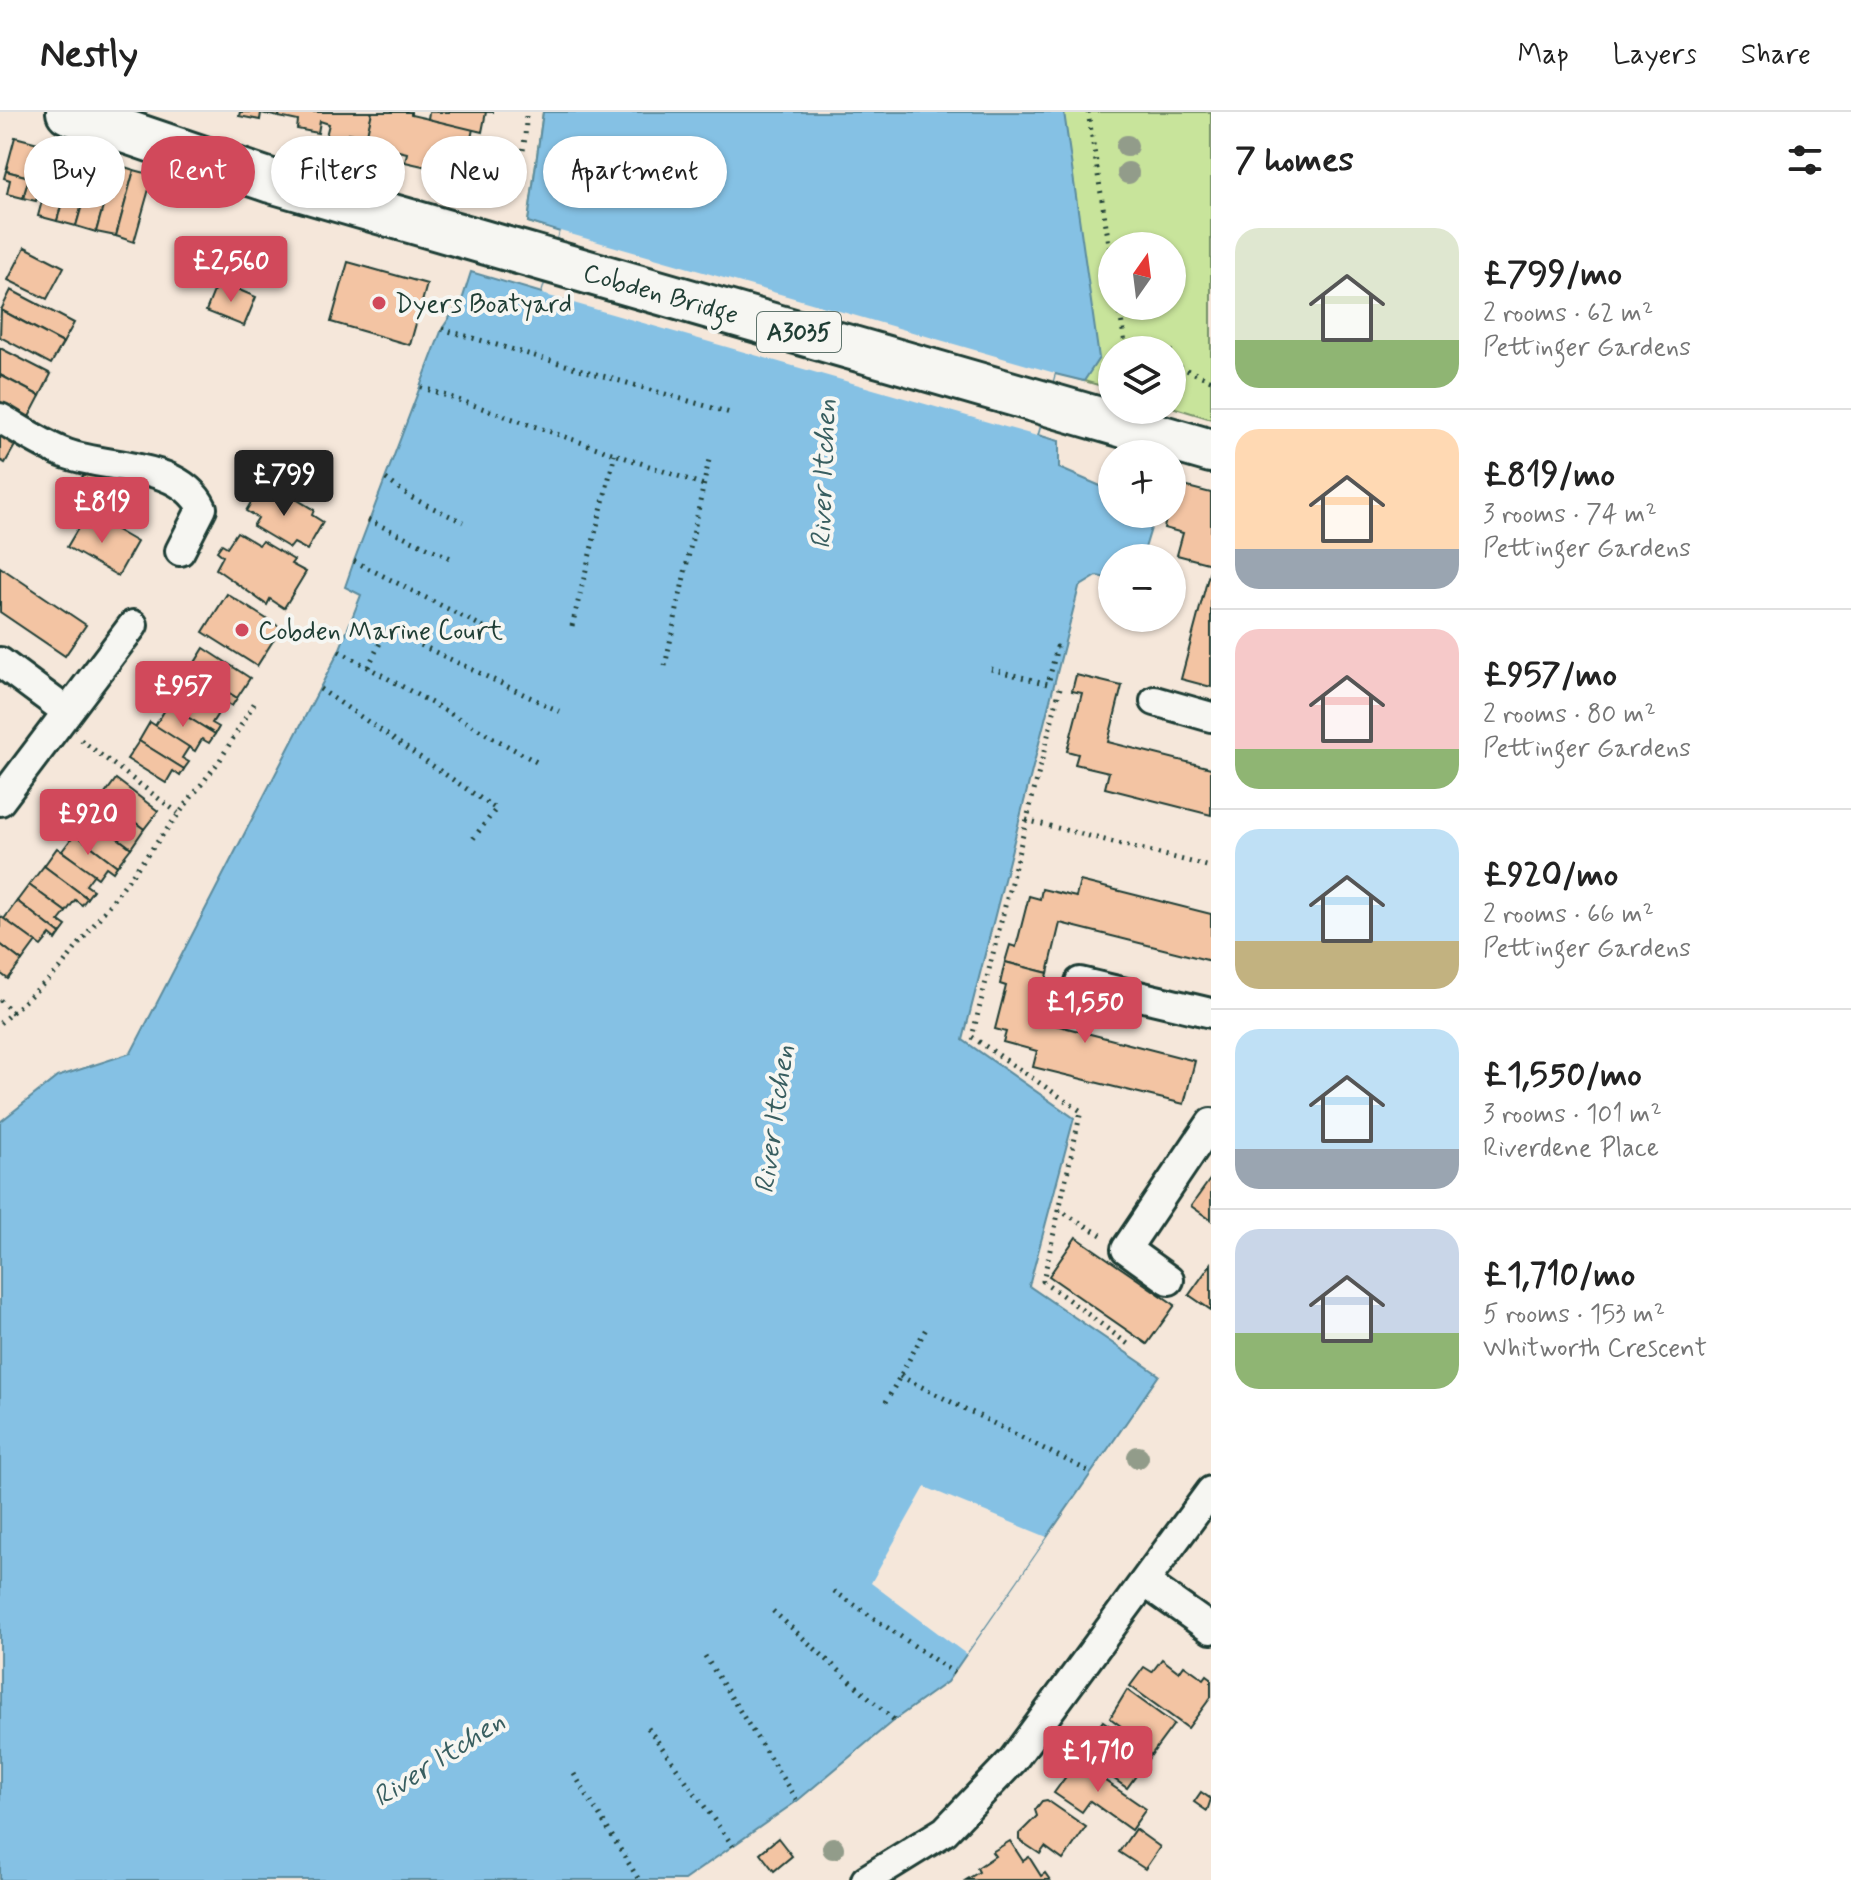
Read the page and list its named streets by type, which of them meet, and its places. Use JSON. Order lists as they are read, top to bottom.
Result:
{
  "streets": {
    "main road": ["Cobden Bridge", "A3035"]
  },
  "water": ["River Itchen"],
  "places": ["Dyers Boatyard", "Cobden Marine Court"],
  "north": "top",
  "page": {
    "header": "Nestly",
    "nav": ["Map", "Layers", "Share"],
    "heading": "7 homes",
    "chip": [
      "Buy",
      "Rent",
      "Filters",
      "New",
      "Apartment"
    ],
    "list": [
      {
        "name": "£799/mo",
        "note": "2 rooms · 62 m² · Pettinger Gardens"
      },
      {
        "name": "£819/mo",
        "note": "3 rooms · 74 m² · Pettinger Gardens"
      },
      {
        "name": "£957/mo",
        "note": "2 rooms · 80 m² · Pettinger Gardens"
      },
      {
        "name": "£920/mo",
        "note": "2 rooms · 66 m² · Pettinger Gardens"
      },
      {
        "name": "£1,550/mo",
        "note": "3 rooms · 101 m² · Riverdene Place"
      },
      {
        "name": "£1,710/mo",
        "note": "5 rooms · 153 m² · Whitworth Crescent"
      }
    ],
    "map_buttons": ["+", "−"],
    "price": [
      "£2,560",
      "£799",
      "£819",
      "£957",
      "£920",
      "£1,550",
      "£1,710"
    ]
  }
}
